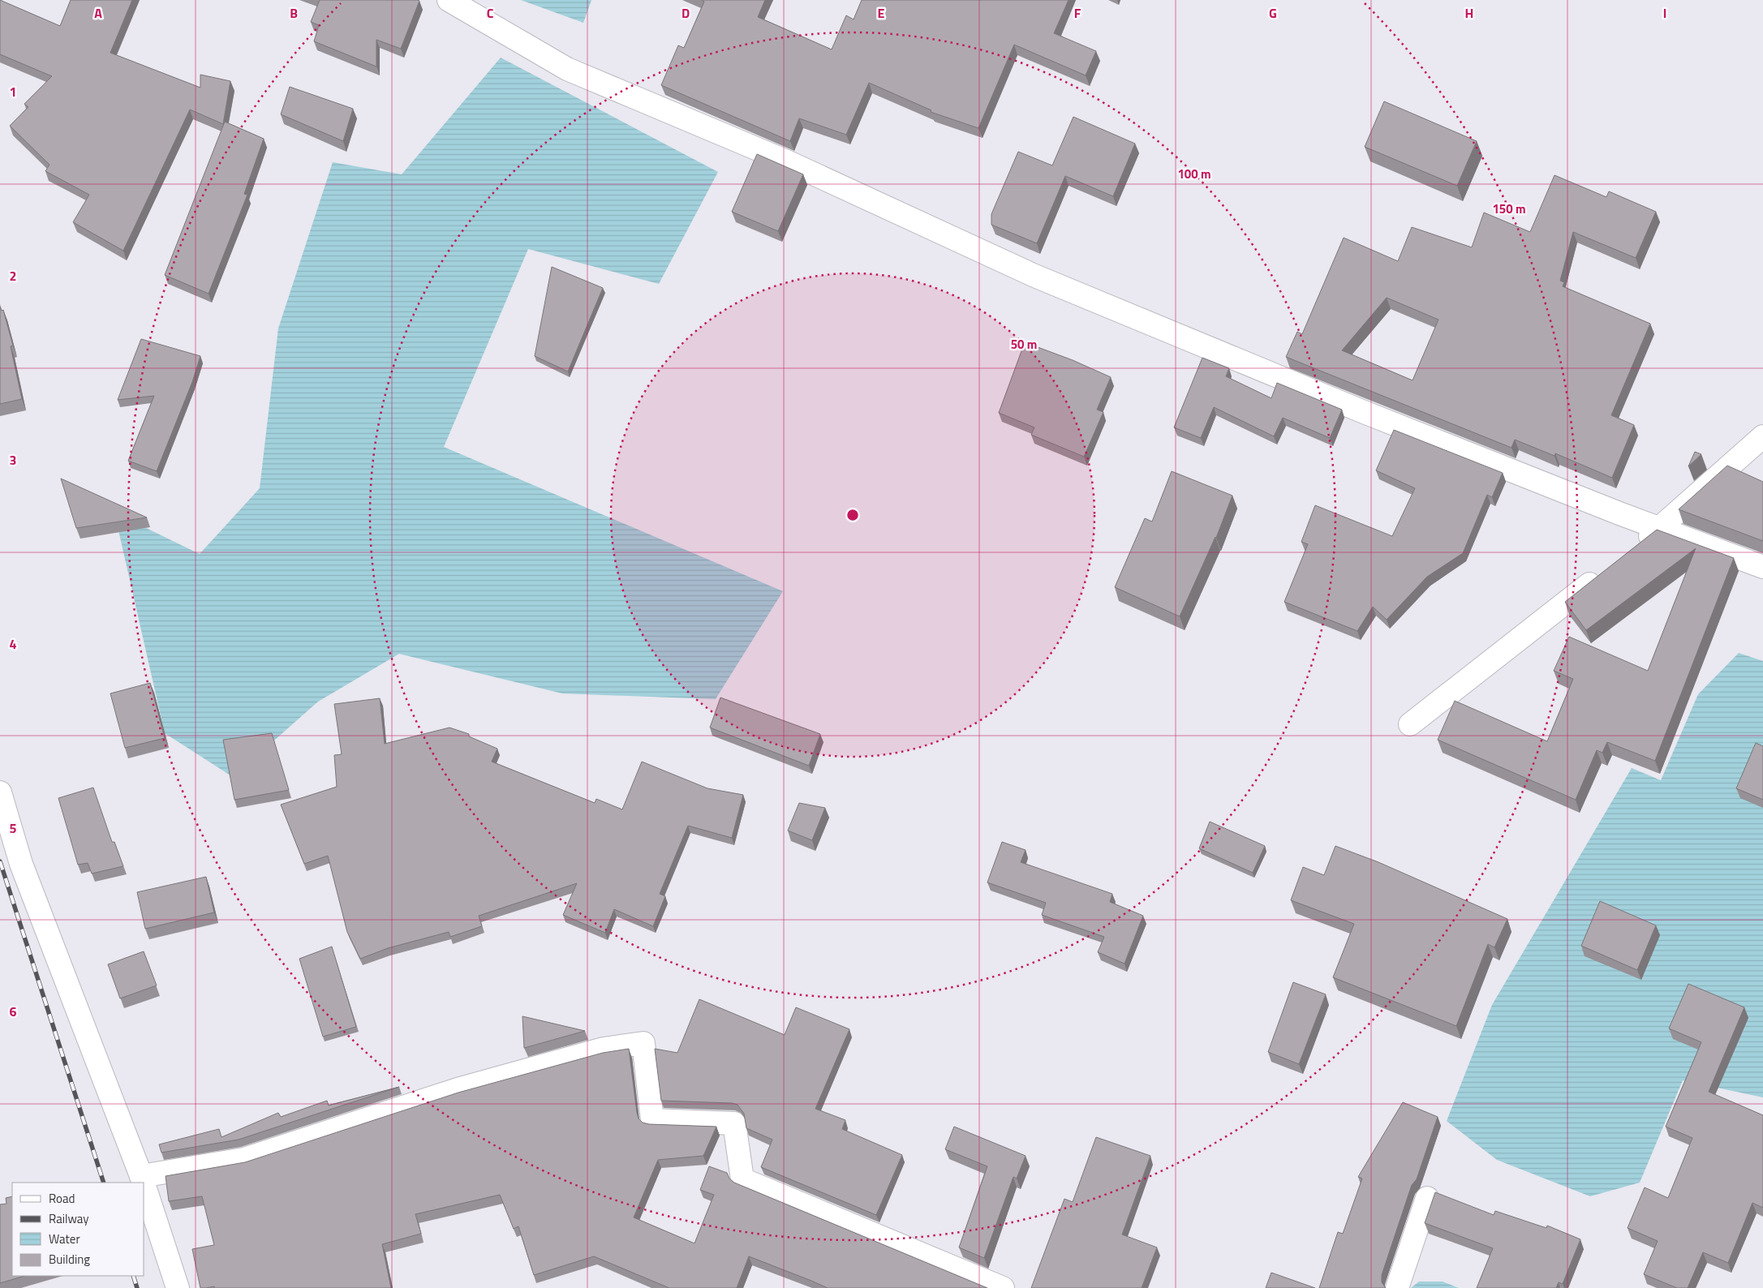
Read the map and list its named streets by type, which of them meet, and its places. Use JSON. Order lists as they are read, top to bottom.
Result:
{
  "legend": [
    "Road",
    "Railway",
    "Water",
    "Building"
  ],
  "grid": {
    "columns": [
      "A",
      "B",
      "C",
      "D",
      "E",
      "F",
      "G",
      "H",
      "I"
    ],
    "rows": [
      "1",
      "2",
      "3",
      "4",
      "5",
      "6"
    ]
  },
  "rings": ["100 m", "150 m", "50 m"]
}
